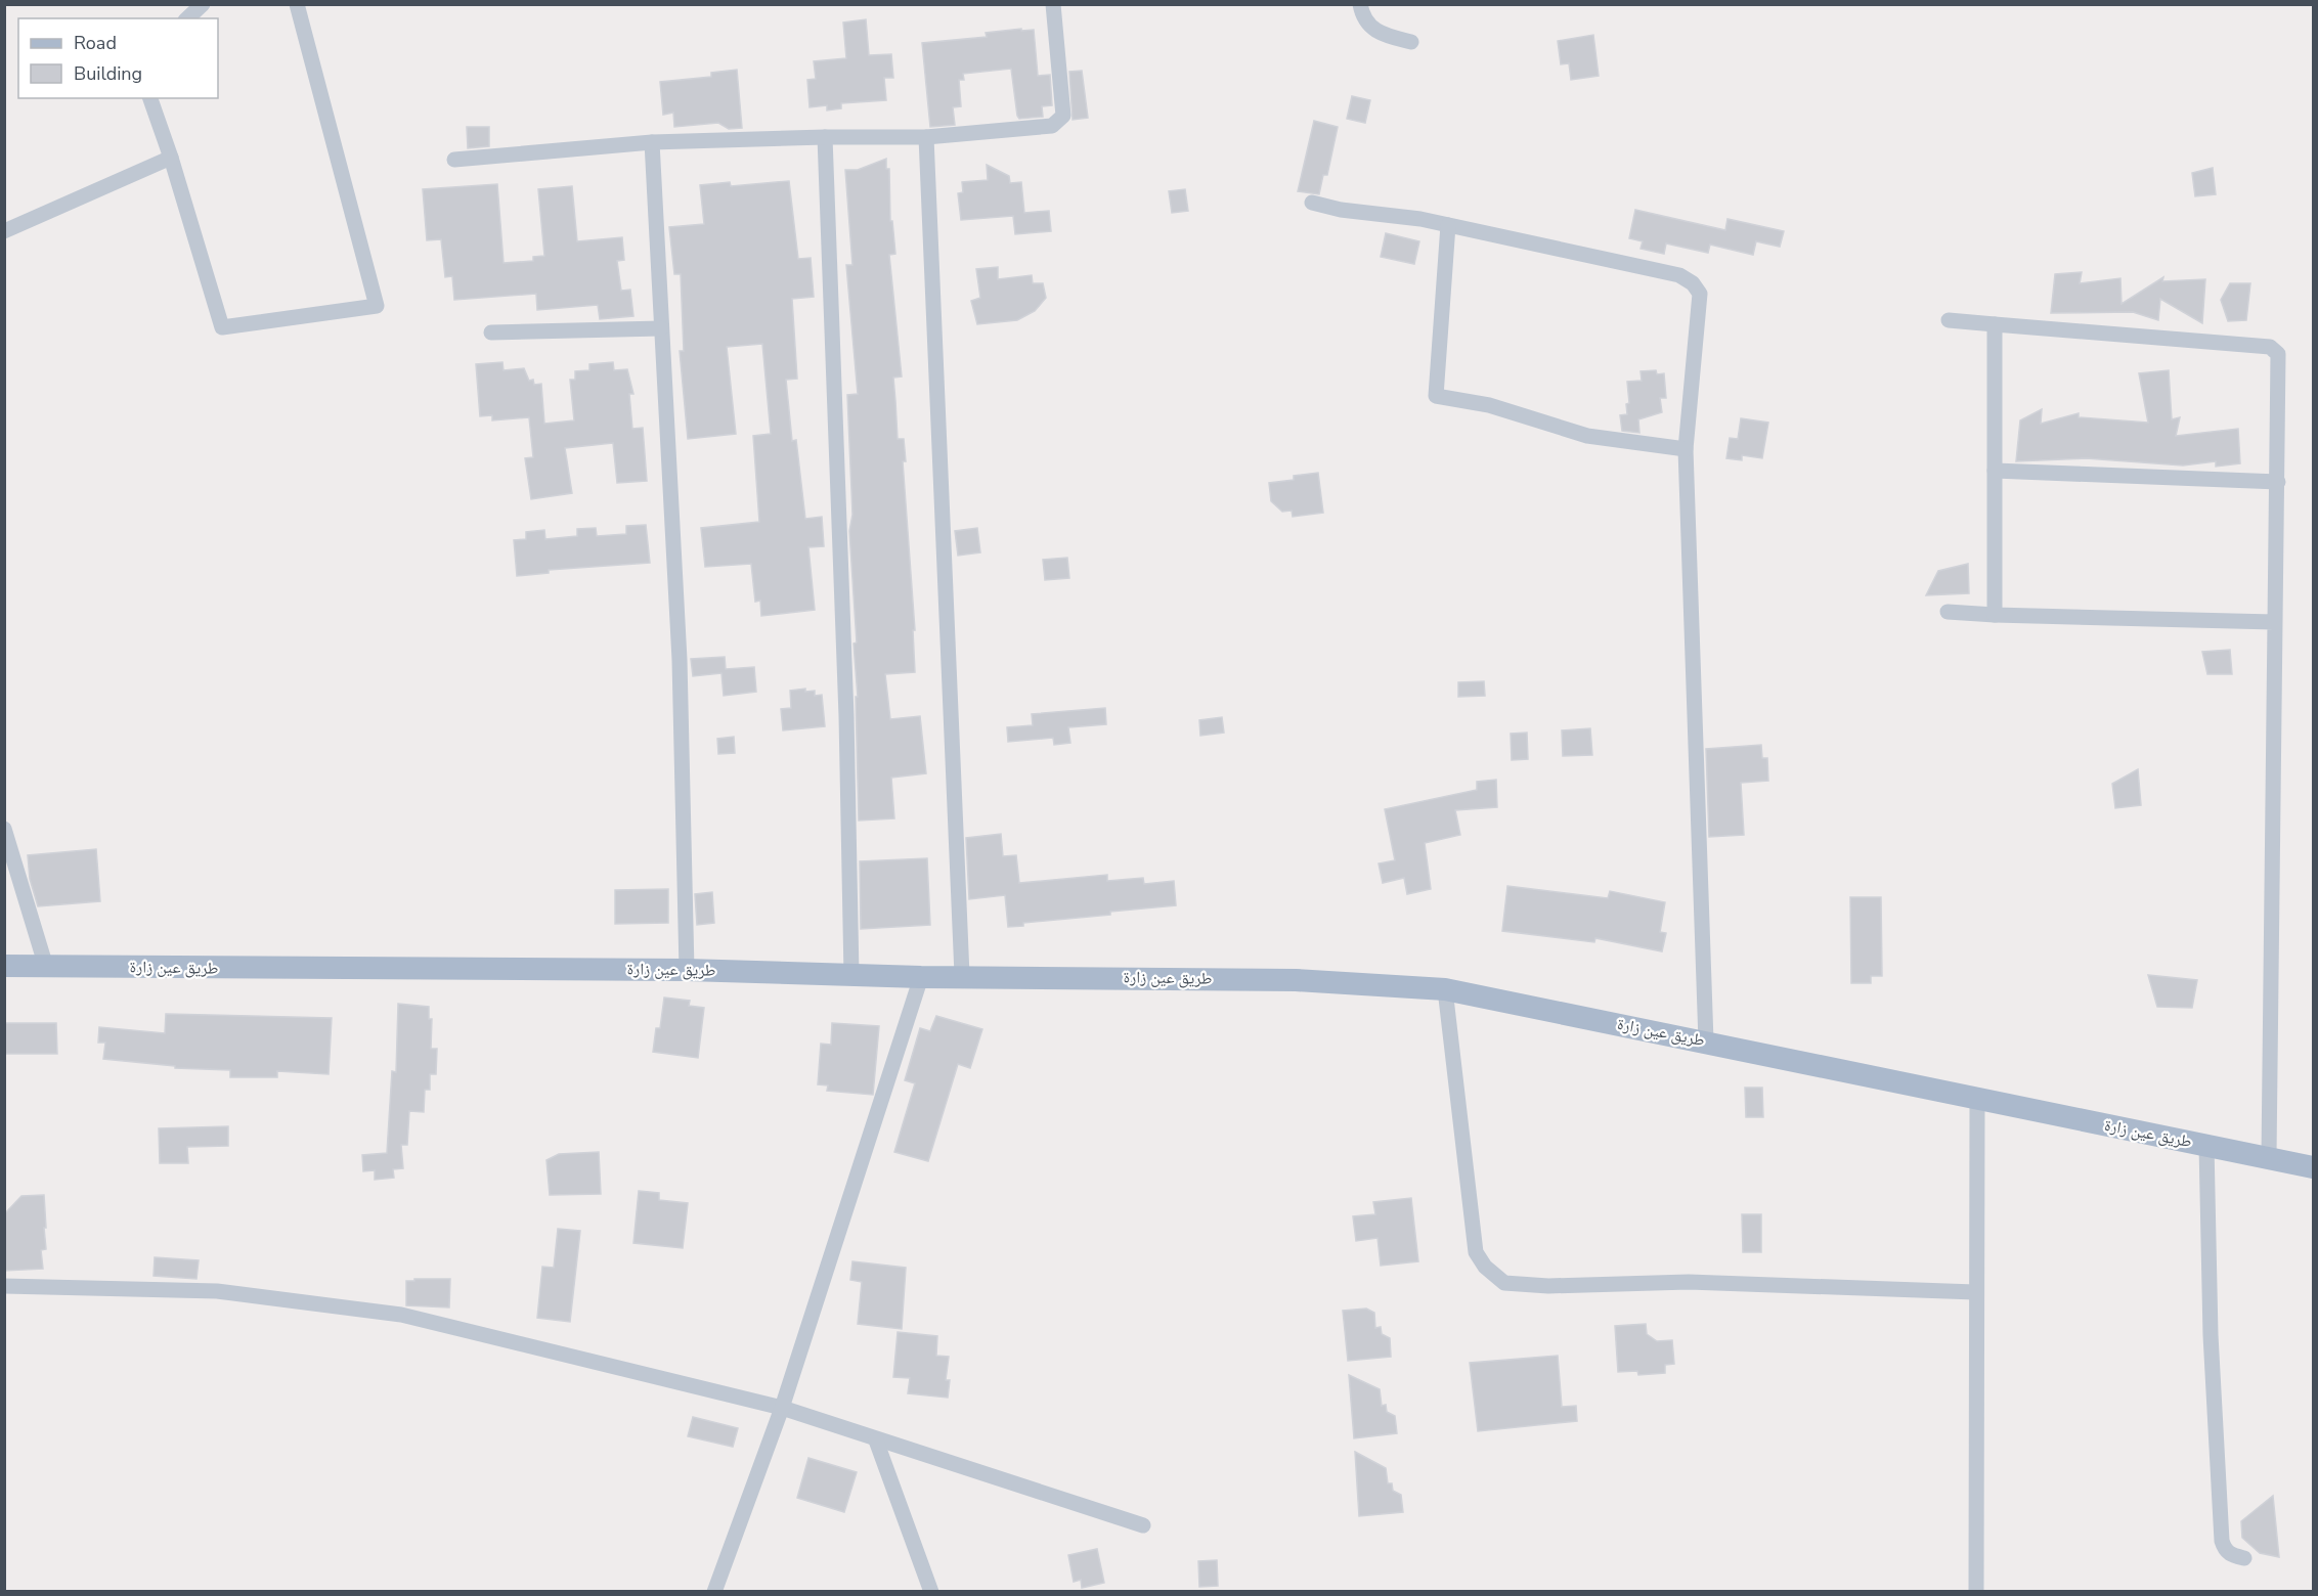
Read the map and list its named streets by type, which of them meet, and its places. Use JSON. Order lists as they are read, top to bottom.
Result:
{
  "streets": {
    "main road": ["طريق عين زارة"]
  },
  "legend": ["Road", "Building"]
}
